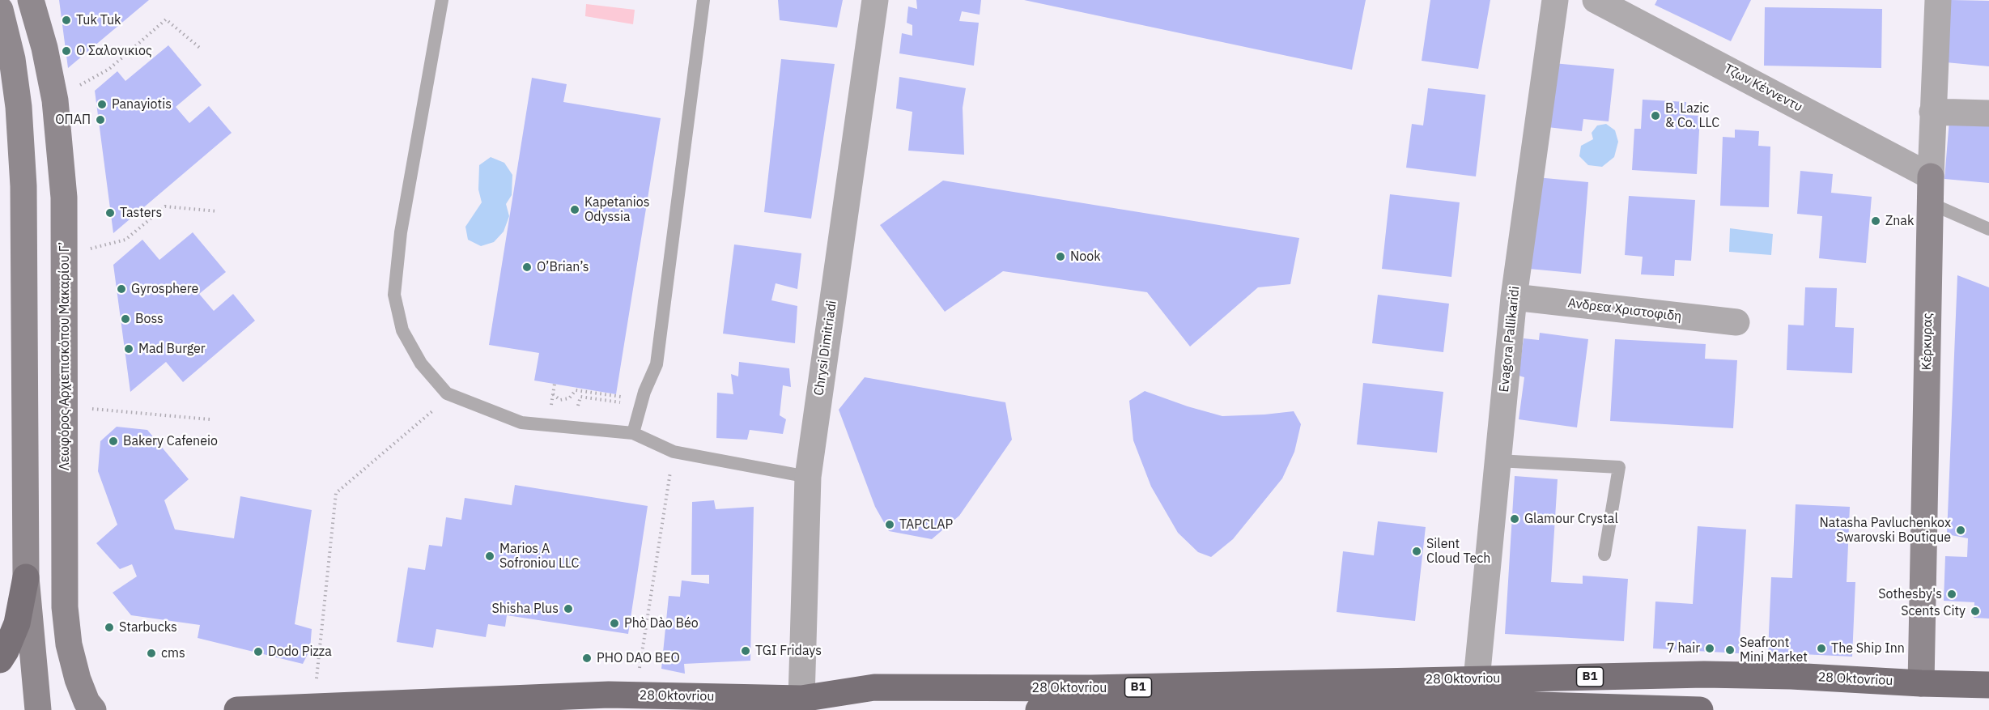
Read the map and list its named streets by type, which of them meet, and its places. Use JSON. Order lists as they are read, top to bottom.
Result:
{
  "streets": {
    "main road": [
      "Κέρκυρας",
      "Λεωφόρος Αρχιεπισκόπου Μακαρίου Γ’",
      "B1",
      "28 Oktovriou"
    ],
    "street": [
      "Τζων Κέννεντυ",
      "Ανδρεα Χριστοφιδη",
      "Evagora Pallikaridi",
      "Chrysi Dimitriadi"
    ]
  },
  "crossings": [
    ["Τζων Κέννεντυ", "Κέρκυρας"],
    ["Ανδρεα Χριστοφιδη", "Evagora Pallikaridi"],
    ["Evagora Pallikaridi", "28 Oktovriou"],
    ["Κέρκυρας", "28 Oktovriou"],
    ["Chrysi Dimitriadi", "28 Oktovriou"]
  ],
  "places": [
    "Tuk Tuk",
    "Ο Σαλονικιος",
    "Panayiotis",
    "B. Lazic & Co. LLC",
    "ΟΠΑΠ",
    "Kapetanios Odyssia",
    "Tasters",
    "Znak",
    "Nook",
    "O’Brian’s",
    "Gyrosphere",
    "Boss",
    "Mad Burger",
    "Bakery Cafeneio",
    "Glamour Crystal",
    "TAPCLAP",
    "Natasha Pavluchenkox Swarovski Boutique",
    "Silent Cloud Tech",
    "Marios A Sofroniou LLC",
    "Sothesby's",
    "Shisha Plus",
    "Scents City",
    "Phò Dào Béo",
    "Starbucks",
    "7 hair",
    "The Ship Inn",
    "Seafront Mini Market",
    "TGI Fridays",
    "Dodo Pizza",
    "cms",
    "PHO DAO BEO"
  ]
}
